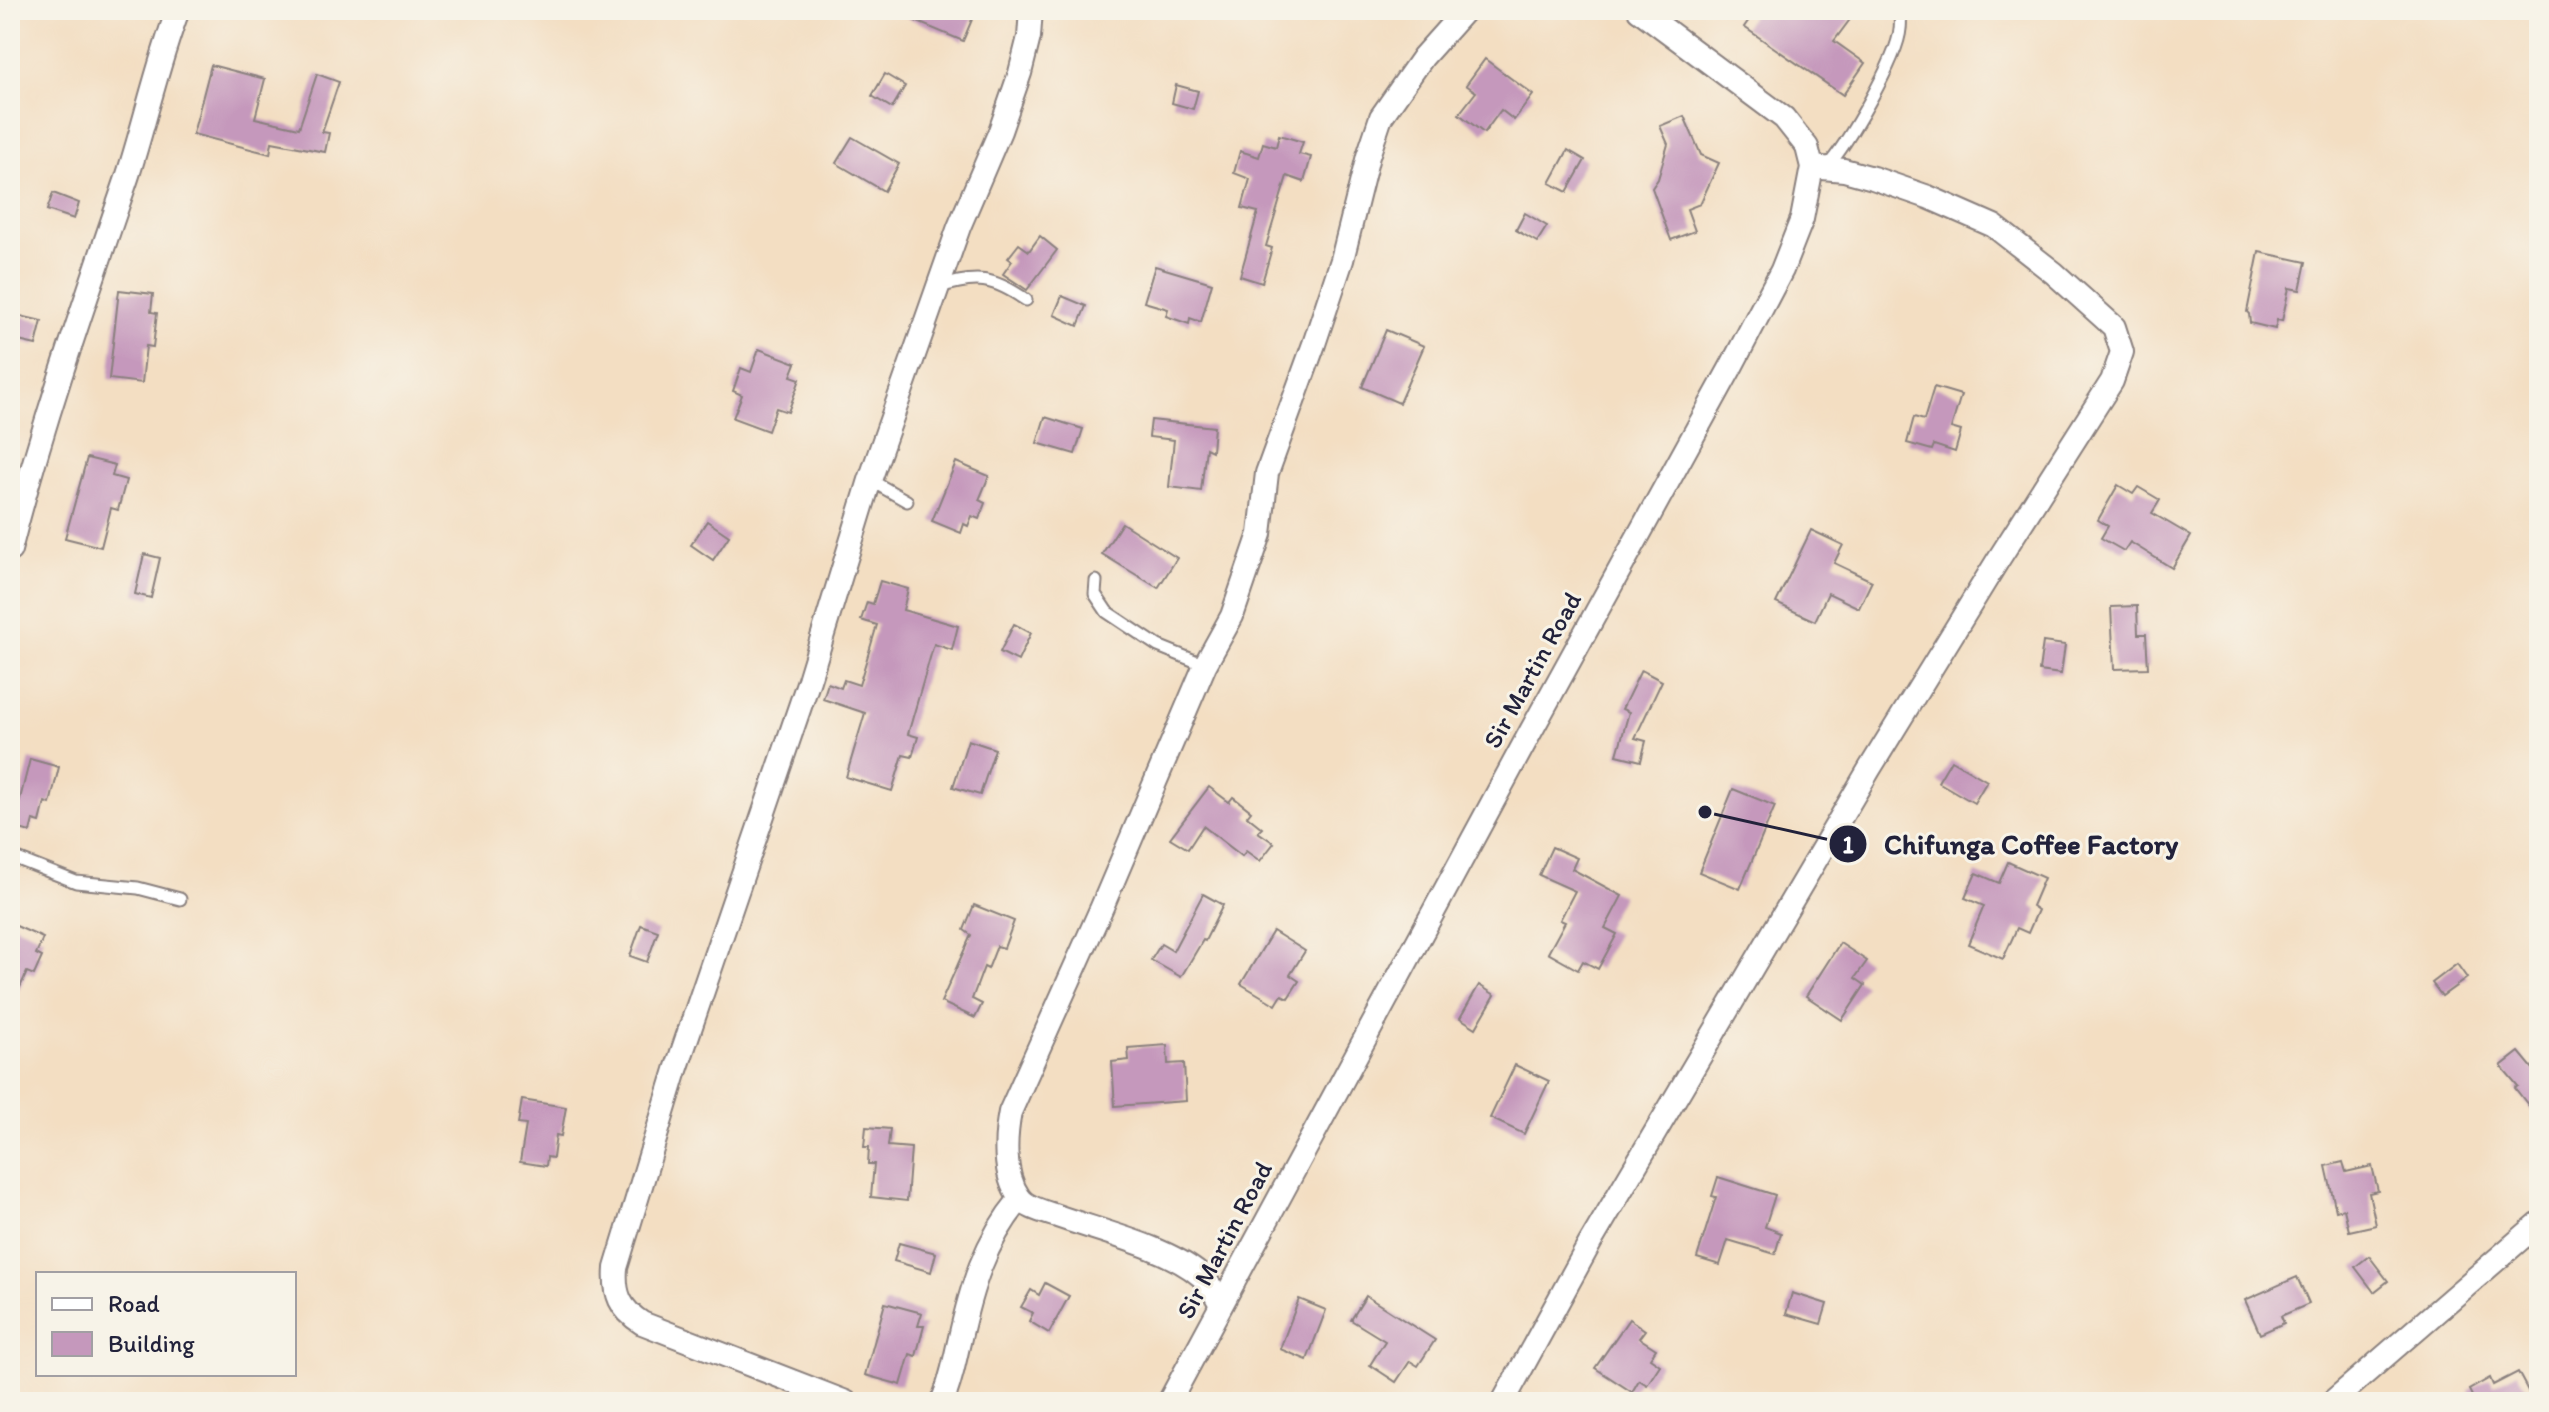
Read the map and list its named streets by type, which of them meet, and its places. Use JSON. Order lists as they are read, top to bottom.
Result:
{
  "streets": {
    "street": ["Sir Martin Road"]
  },
  "places": ["Chifunga Coffee Factory"],
  "legend": ["Road", "Building"]
}
